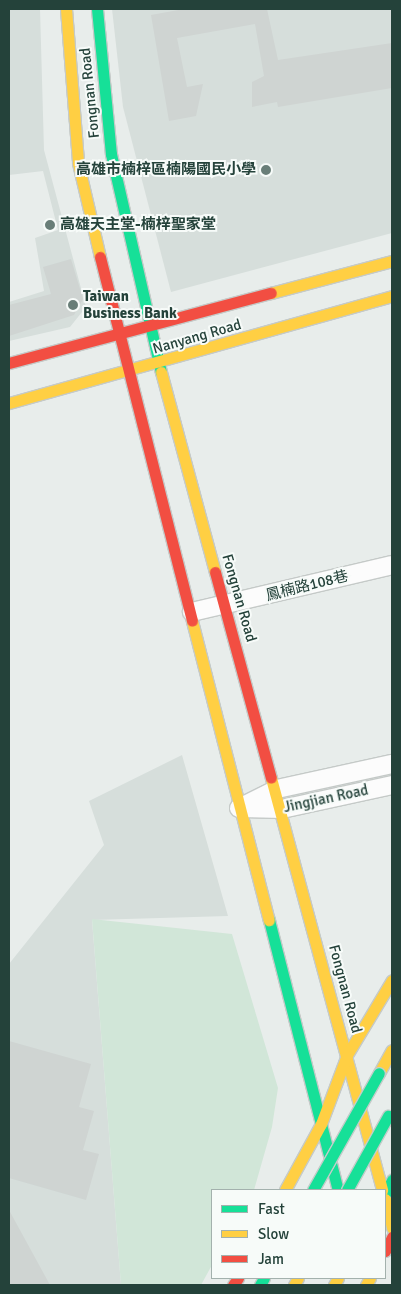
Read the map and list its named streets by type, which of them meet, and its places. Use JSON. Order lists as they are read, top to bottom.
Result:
{
  "streets": {
    "main road": ["Fongnan Road", "Nanyang Road"],
    "street": ["鳳楠路108巷", "Jingjian Road"]
  },
  "crossings": [
    ["Fongnan Road", "Nanyang Road"],
    ["Fongnan Road", "鳳楠路108巷"],
    ["Fongnan Road", "Jingjian Road"]
  ],
  "places": ["高雄市楠梓區楠陽國民小學", "高雄天主堂-楠梓聖家堂", "Taiwan Business Bank"],
  "legend": ["Fast", "Slow", "Jam"]
}
